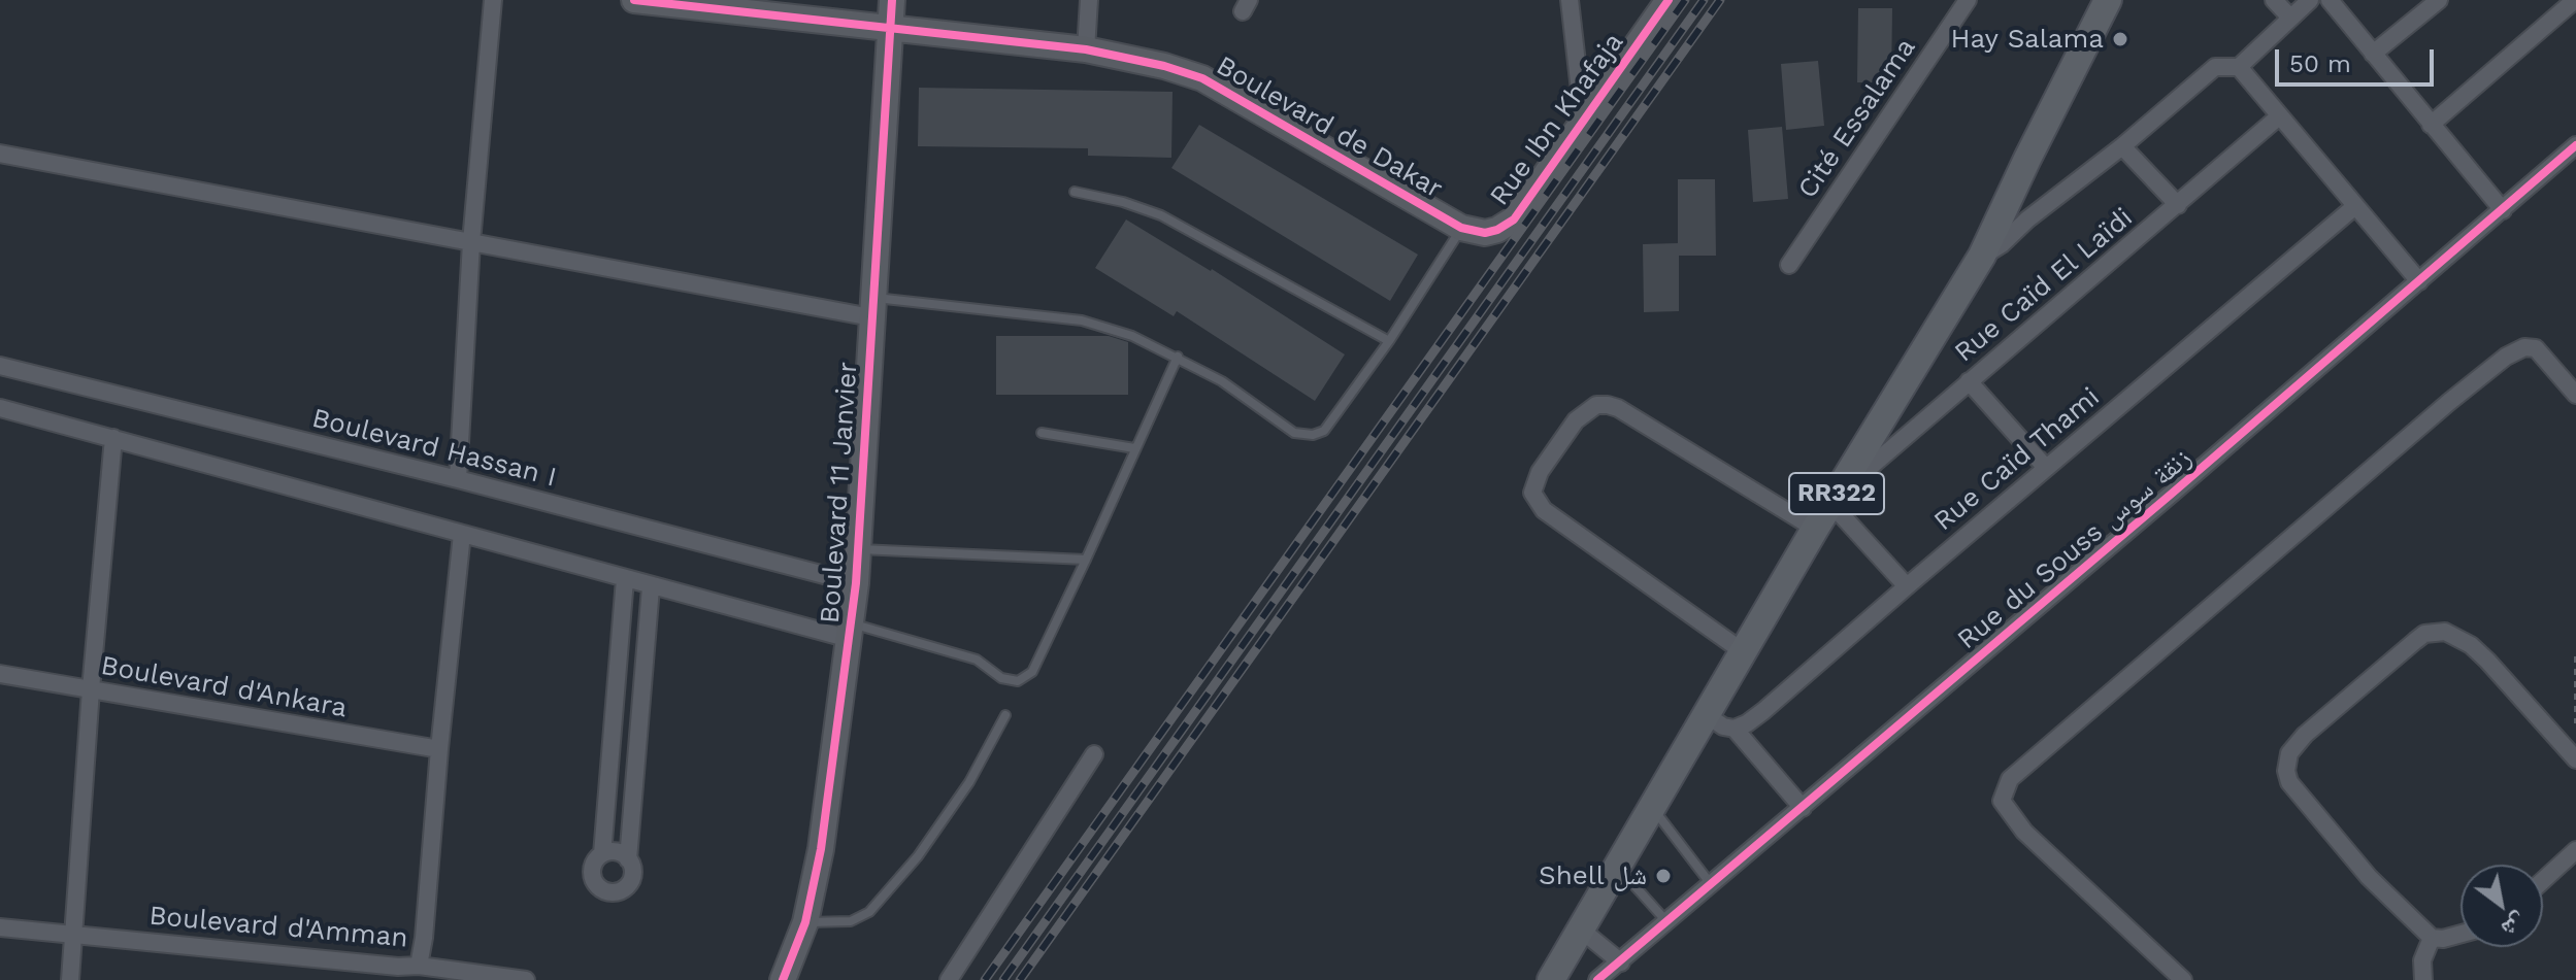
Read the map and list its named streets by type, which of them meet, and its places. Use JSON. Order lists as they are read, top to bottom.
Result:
{
  "streets": {
    "main road": ["RR322"],
    "street": [
      "Cité Essalama",
      "Rue Ibn Khafaja",
      "Boulevard de Dakar",
      "Rue Caïd El Laïdi",
      "Boulevard Hassan I",
      "Rue Caïd Thami",
      "Boulevard 11 Janvier",
      "Rue du Souss زنقة سوس",
      "Boulevard d'Ankara",
      "Boulevard d'Amman"
    ]
  },
  "crossings": [
    ["Rue Ibn Khafaja", "Boulevard de Dakar"],
    ["Boulevard de Dakar", "Boulevard 11 Janvier"],
    ["Rue Caïd El Laïdi", "RR322"],
    ["Boulevard Hassan I", "Boulevard 11 Janvier"],
    ["Boulevard d'Ankara", "Boulevard d'Amman"]
  ],
  "places": ["Hay Salama", "Shell شل"],
  "scale_bar": "50 m",
  "north": "bottom right"
}
